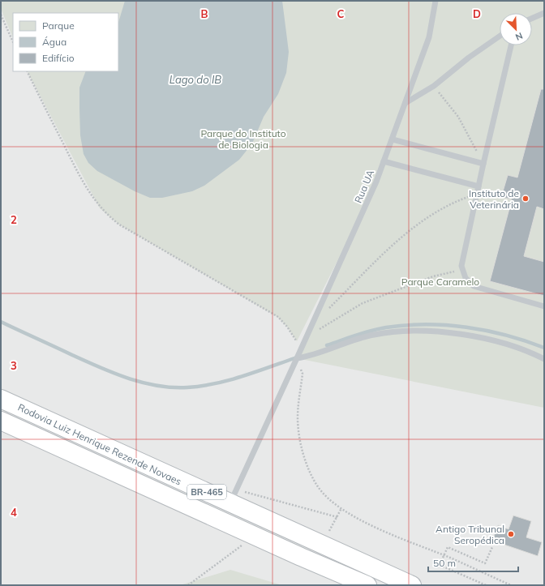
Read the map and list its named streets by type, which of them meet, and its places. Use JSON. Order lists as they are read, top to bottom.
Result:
{
  "streets": {
    "highway": ["Rodovia Luiz Henrique Rezende Novaes", "BR-465"],
    "lane": ["Rua UA"]
  },
  "crossings": [
    ["Rua UA", "Rodovia Luiz Henrique Rezende Novaes"]
  ],
  "water": ["Lago do IB"],
  "parks": ["Parque do Instituto de Biologia", "Parque Caramelo"],
  "places": ["Instituto de Veterinária", "Antigo Tribunal Seropédica"],
  "legend": ["Parque", "Água", "Edifício"],
  "scale_bar": "50 m",
  "north": "bottom right",
  "grid": {
    "columns": ["B", "C", "D"],
    "rows": ["2", "3", "4"]
  }
}
